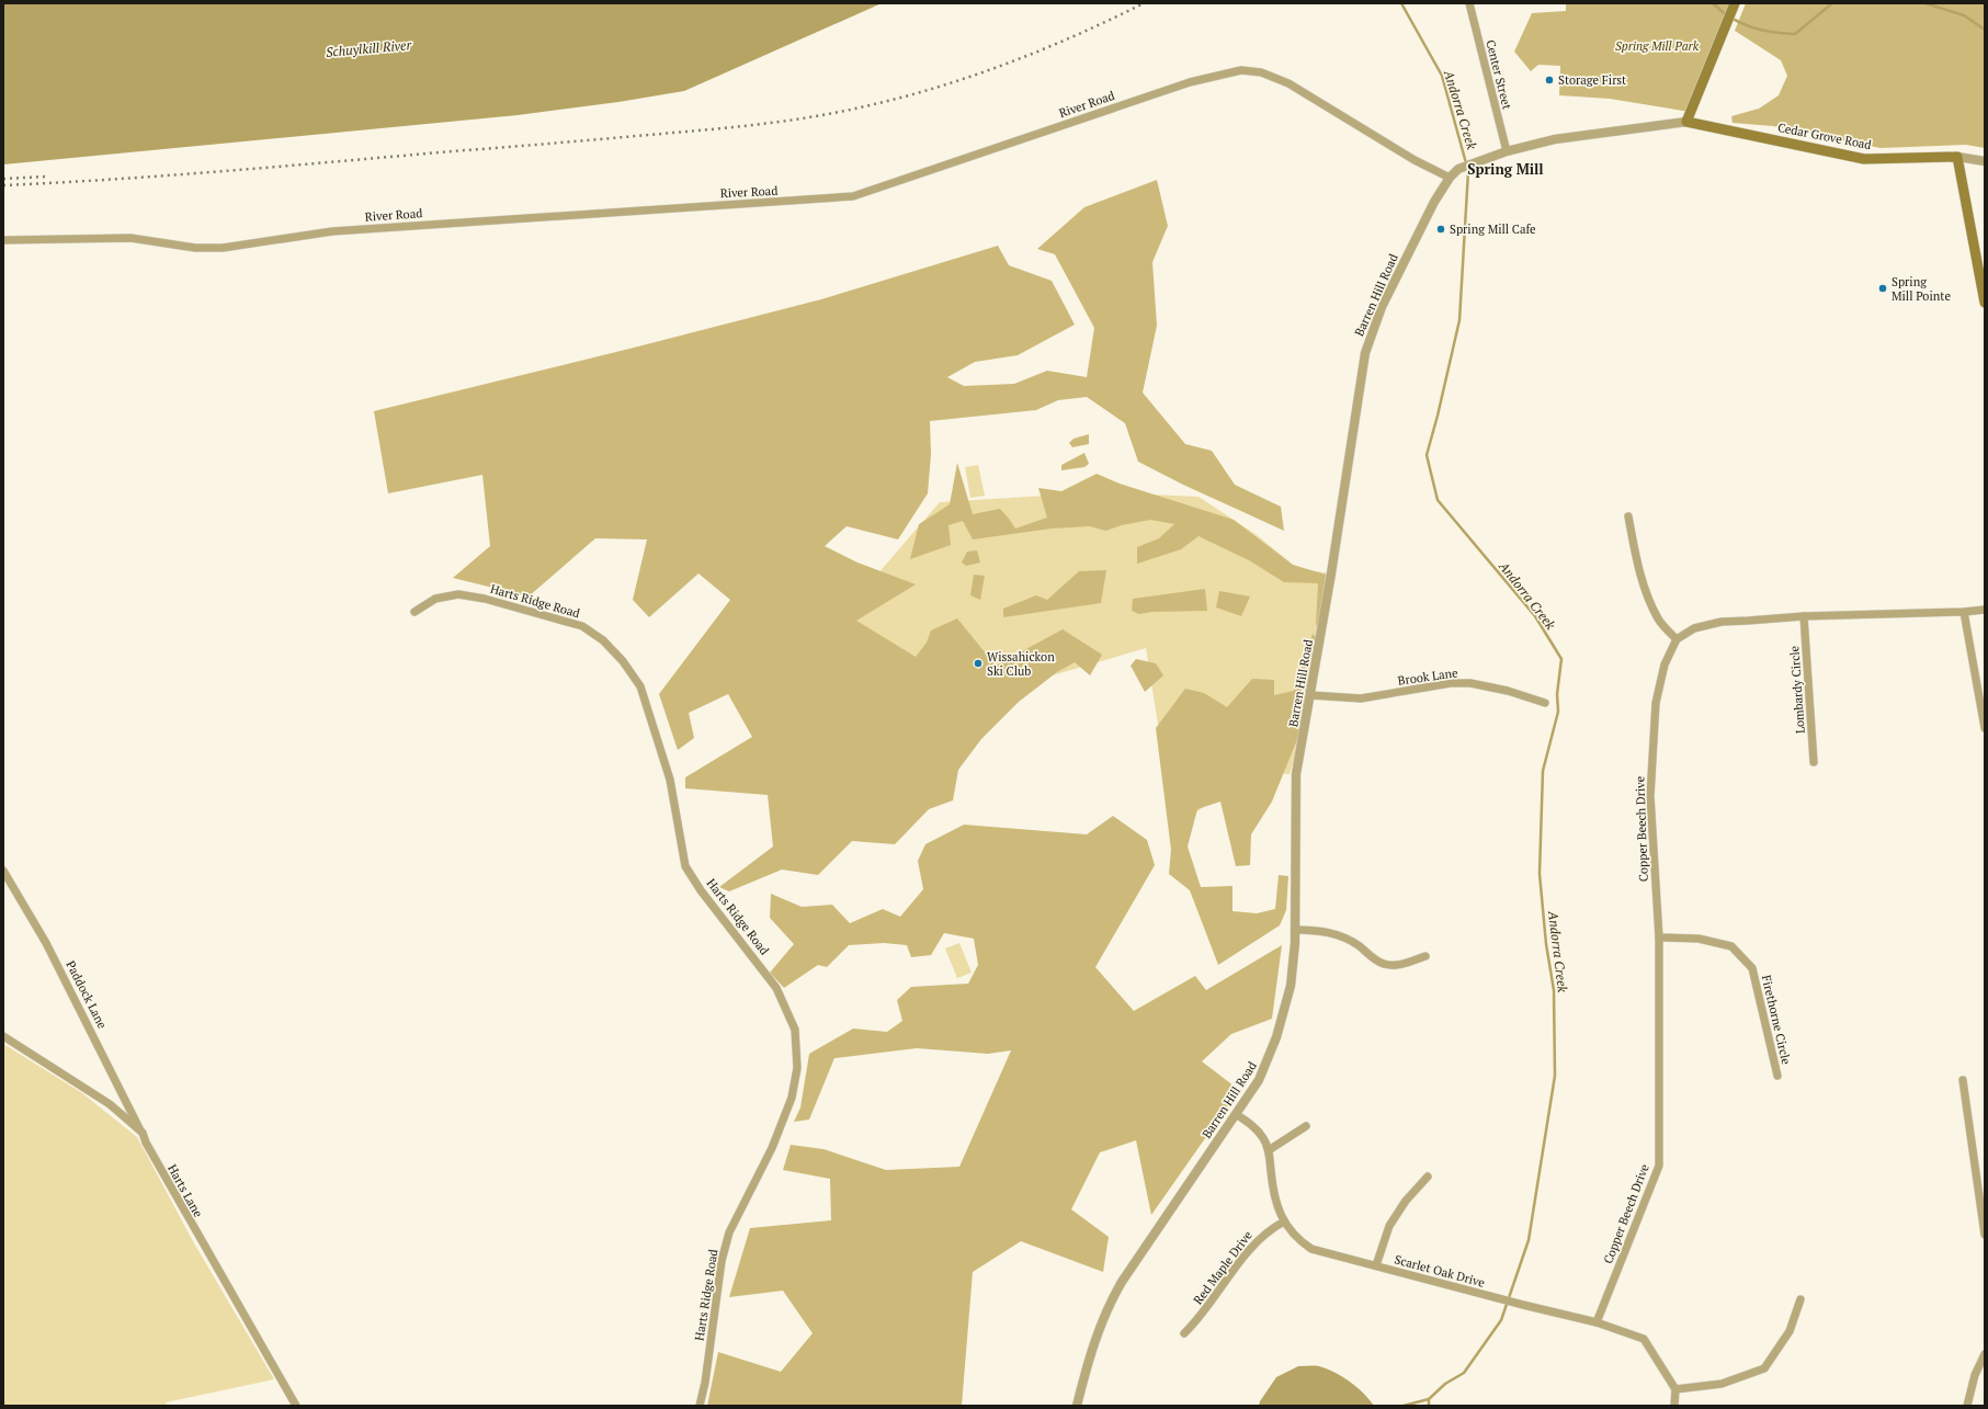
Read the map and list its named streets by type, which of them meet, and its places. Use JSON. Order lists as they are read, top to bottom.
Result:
{
  "streets": {
    "main road": ["Cedar Grove Road"],
    "street": [
      "Center Street",
      "River Road",
      "Barren Hill Road",
      "Harts Ridge Road",
      "Brook Lane",
      "Lombardy Circle",
      "Copper Beech Drive",
      "Paddock Lane",
      "Firethorne Circle",
      "Harts Lane",
      "Red Maple Drive",
      "Scarlet Oak Drive"
    ]
  },
  "crossings": [
    ["Center Street", "Barren Hill Road"],
    ["River Road", "Barren Hill Road"],
    ["Cedar Grove Road", "Barren Hill Road"],
    ["Barren Hill Road", "Brook Lane"],
    ["Barren Hill Road", "Scarlet Oak Drive"],
    ["Copper Beech Drive", "Firethorne Circle"],
    ["Copper Beech Drive", "Scarlet Oak Drive"],
    ["Paddock Lane", "Harts Lane"],
    ["Red Maple Drive", "Scarlet Oak Drive"]
  ],
  "districts": ["Spring Mill"],
  "water": ["Schuylkill River", "Andorra Creek"],
  "parks": ["Spring Mill Park"],
  "places": [
    "Storage First",
    "Spring Mill Cafe",
    "Spring Mill Pointe",
    "Wissahickon Ski Club"
  ]
}
